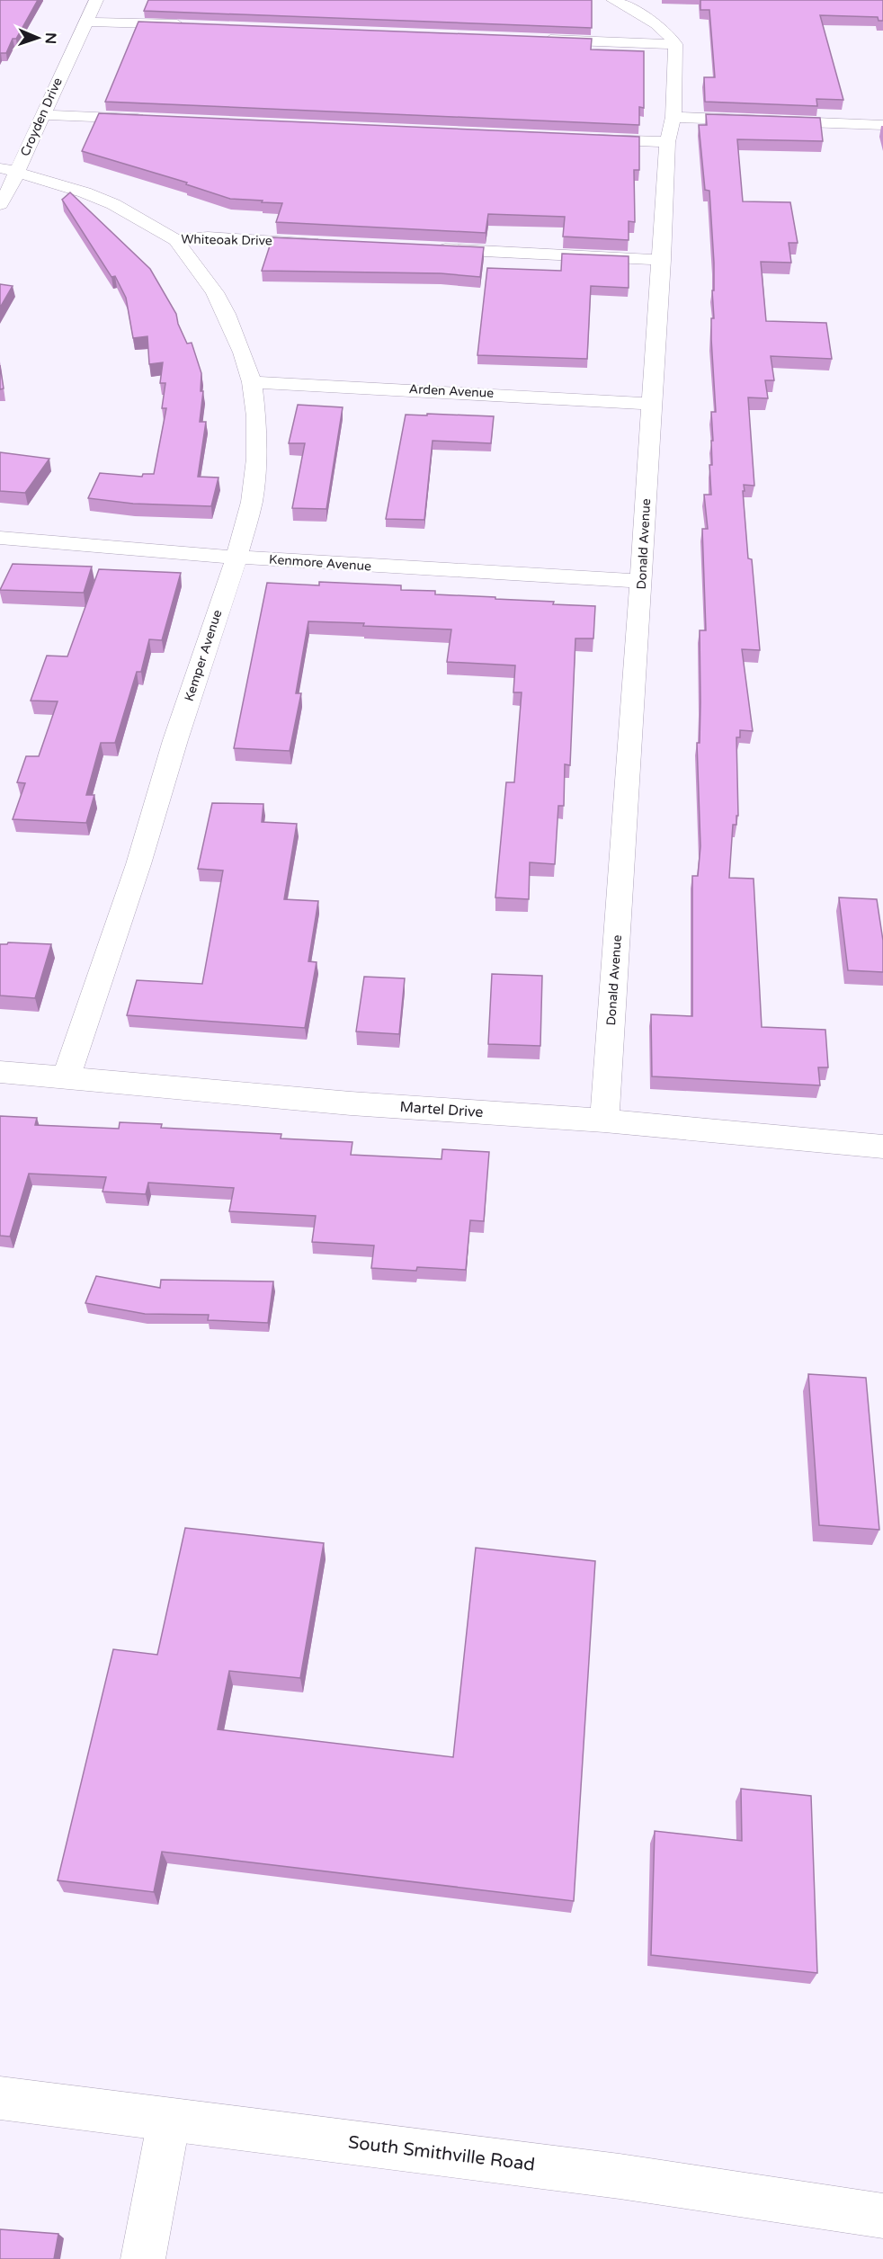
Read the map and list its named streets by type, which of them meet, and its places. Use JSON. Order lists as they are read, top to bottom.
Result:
{
  "streets": {
    "street": [
      "Croyden Drive",
      "Whiteoak Drive",
      "Arden Avenue",
      "Donald Avenue",
      "Kenmore Avenue",
      "Kemper Avenue",
      "Martel Drive",
      "South Smithville Road"
    ]
  },
  "crossings": [
    ["Croyden Drive", "Whiteoak Drive"],
    ["Whiteoak Drive", "Kemper Avenue"],
    ["Arden Avenue", "Donald Avenue"],
    ["Arden Avenue", "Kemper Avenue"],
    ["Donald Avenue", "Kenmore Avenue"],
    ["Donald Avenue", "Martel Drive"],
    ["Kenmore Avenue", "Kemper Avenue"],
    ["Kemper Avenue", "Martel Drive"]
  ],
  "north": "right"
}
